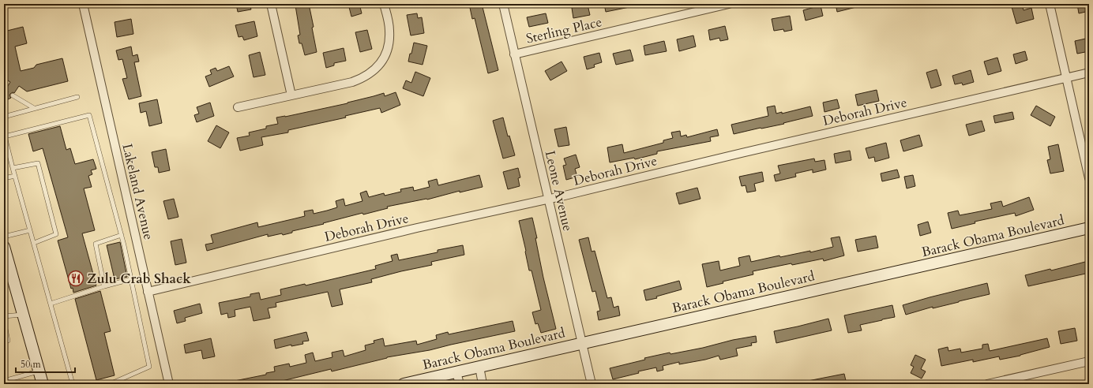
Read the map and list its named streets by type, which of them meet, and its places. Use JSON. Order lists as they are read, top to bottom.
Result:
{
  "streets": {
    "main road": ["Barack Obama Boulevard"],
    "street": [
      "Sterling Place",
      "Deborah Drive",
      "Leone Avenue",
      "Lakeland Avenue"
    ]
  },
  "crossings": [
    ["Sterling Place", "Leone Avenue"],
    ["Deborah Drive", "Leone Avenue"],
    ["Deborah Drive", "Lakeland Avenue"],
    ["Leone Avenue", "Barack Obama Boulevard"]
  ],
  "places": {
    "restaurant": ["Zulu Crab Shack"]
  },
  "scale_bar": "50 m"
}
